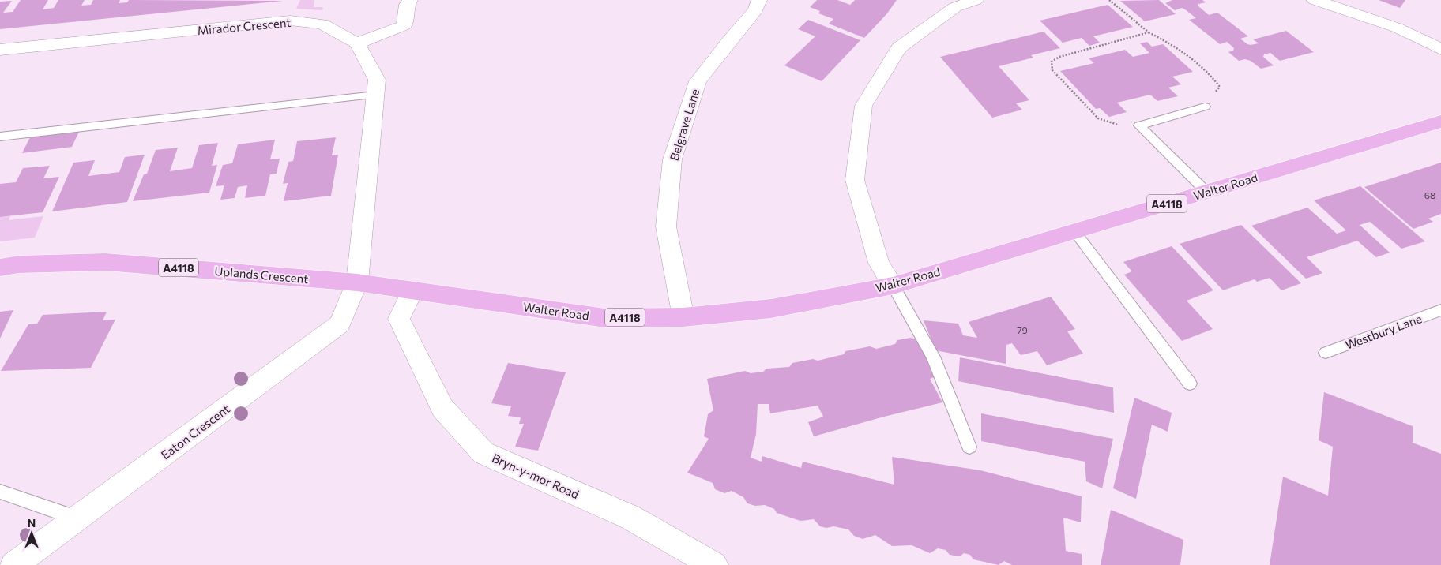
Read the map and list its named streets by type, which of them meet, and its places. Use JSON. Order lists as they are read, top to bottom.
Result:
{
  "streets": {
    "main road": ["Walter Road", "A4118", "Uplands Crescent"],
    "street": [
      "Mirador Crescent",
      "Belgrave Lane",
      "Eaton Crescent",
      "Bryn-y-mor Road"
    ],
    "lane": ["Westbury Lane"]
  },
  "crossings": [
    ["Belgrave Lane", "Walter Road"],
    ["Walter Road", "Uplands Crescent"],
    ["Walter Road", "Eaton Crescent"],
    ["Walter Road", "Bryn-y-mor Road"],
    ["Uplands Crescent", "Eaton Crescent"]
  ],
  "house_numbers": ["68", "79"],
  "north": "top"
}
